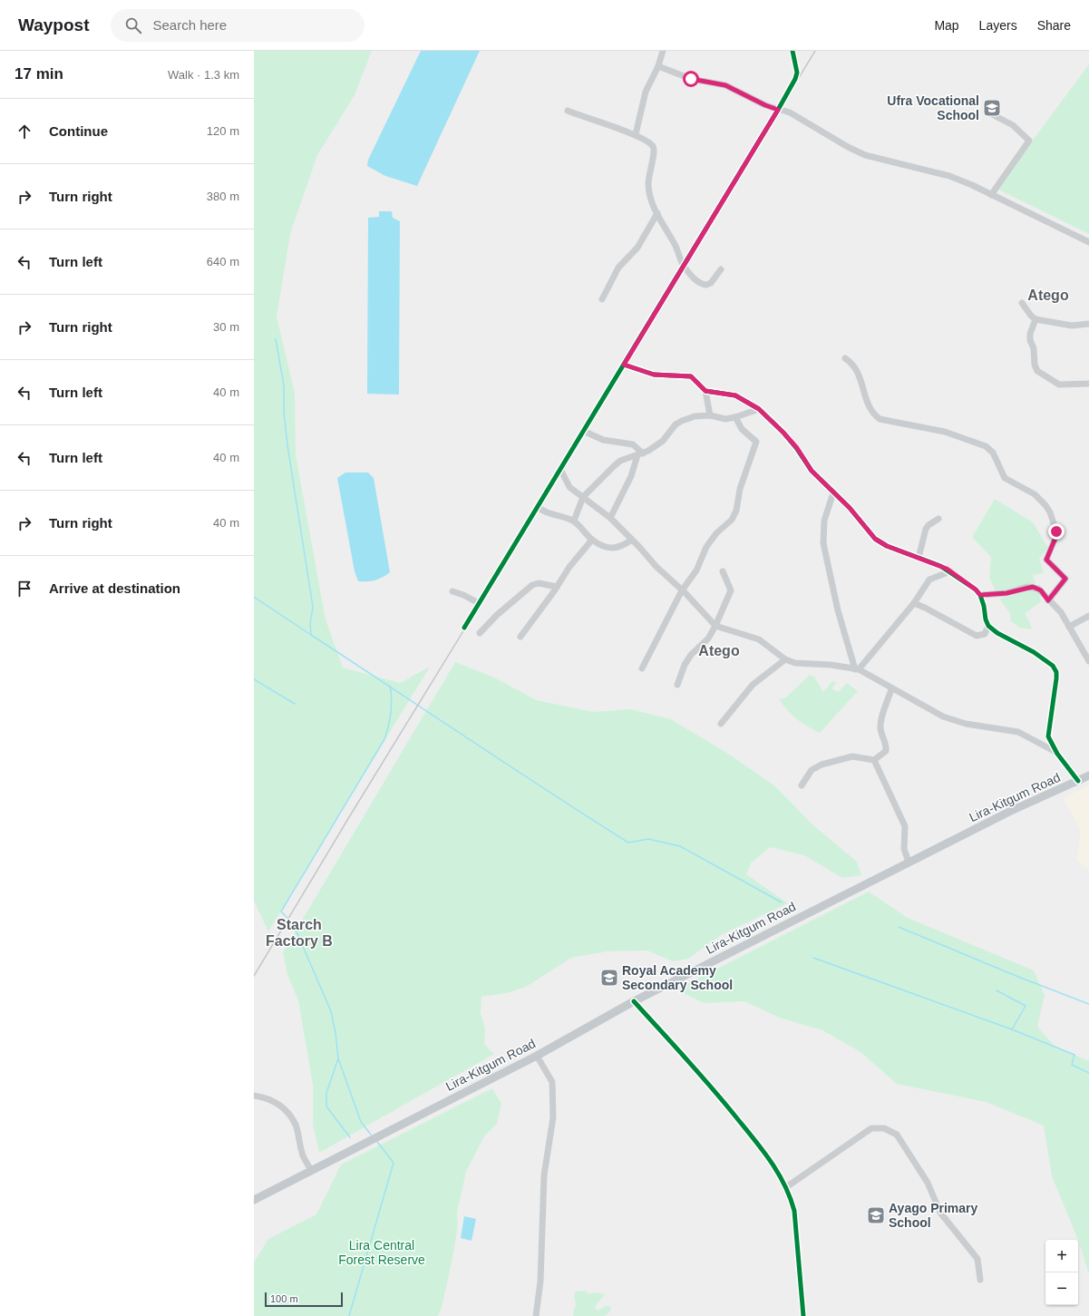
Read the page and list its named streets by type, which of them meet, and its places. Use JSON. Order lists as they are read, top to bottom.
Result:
{
  "streets": {
    "main road": ["Lira-Kitgum Road"]
  },
  "districts": ["Atego", "Atego", "Starch Factory B"],
  "parks": ["Lira Central Forest Reserve"],
  "places": {
    "school or university": ["Ufra Vocational School", "Royal Academy Secondary School", "Ayago Primary School"]
  },
  "scale_bar": "100 m",
  "page": {
    "header": "Waypost",
    "search": "Search here",
    "nav": ["Map", "Layers", "Share"],
    "heading": ["17 min", "Walk · 1.3 km"],
    "list": [
      ["Continue", "120 m"],
      ["Turn right", "380 m"],
      ["Turn left", "640 m"],
      ["Turn right", "30 m"],
      ["Turn left", "40 m"],
      ["Turn left", "40 m"],
      ["Turn right", "40 m"],
      "Arrive at destination"
    ],
    "map_buttons": ["+", "−"],
    "scale": "100 m"
  }
}
